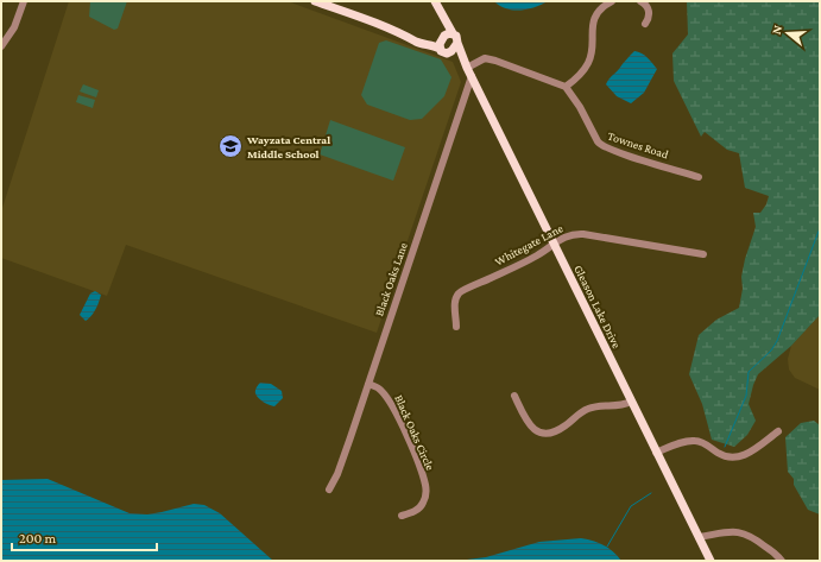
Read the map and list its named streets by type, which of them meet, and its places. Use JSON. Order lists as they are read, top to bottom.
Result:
{
  "streets": {
    "main road": ["Gleason Lake Drive"],
    "street": [
      "Townes Road",
      "Whitegate Lane",
      "Black Oaks Lane",
      "Black Oaks Circle"
    ]
  },
  "crossings": [
    ["Whitegate Lane", "Gleason Lake Drive"],
    ["Black Oaks Lane", "Gleason Lake Drive"],
    ["Black Oaks Lane", "Black Oaks Circle"]
  ],
  "places": {
    "school or university": ["Wayzata Central Middle School"]
  },
  "scale_bar": "200 m",
  "north": "left"
}
